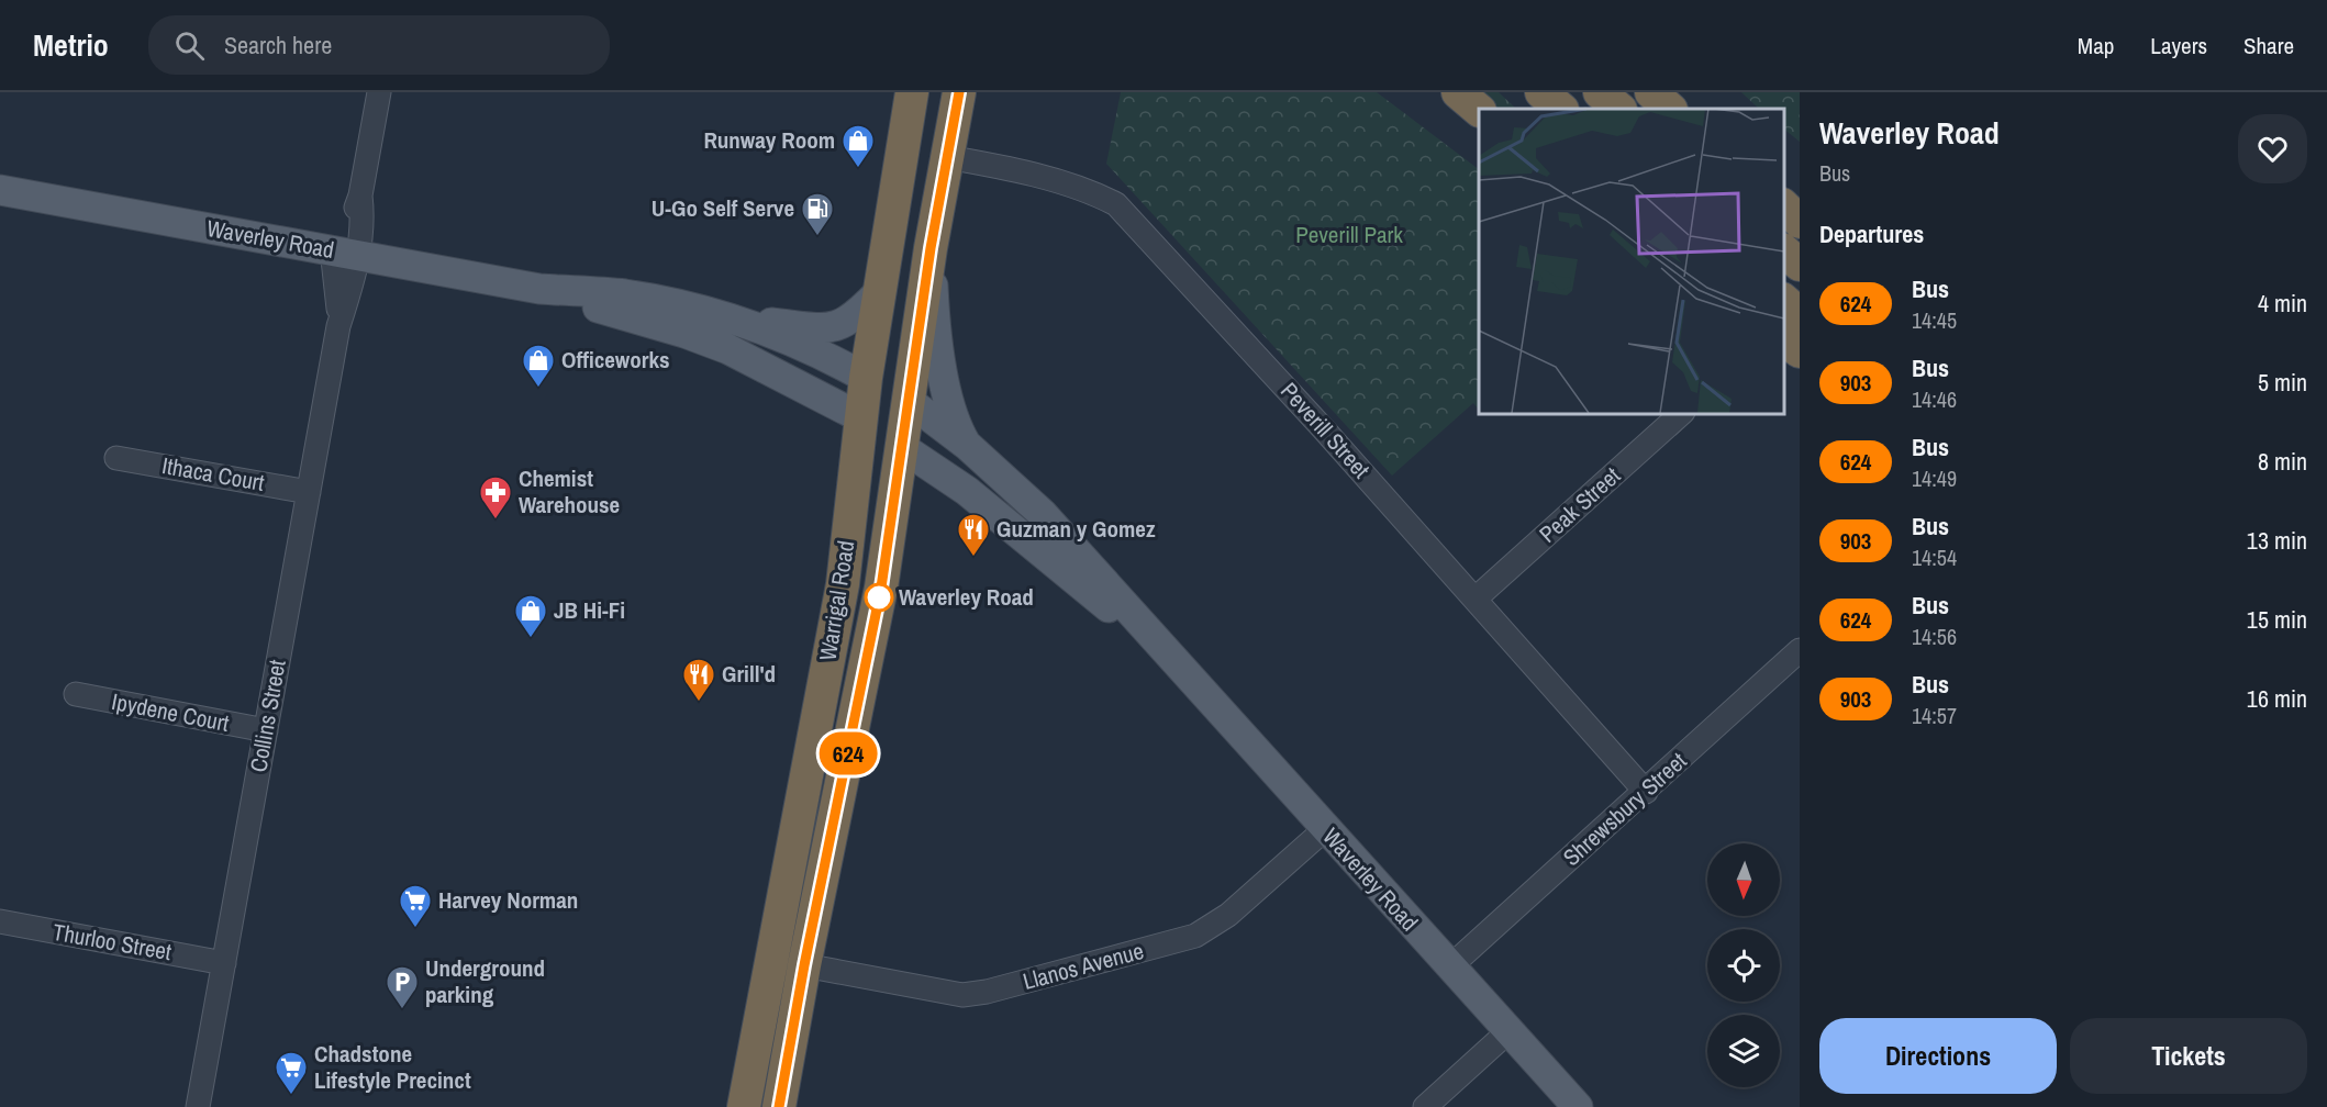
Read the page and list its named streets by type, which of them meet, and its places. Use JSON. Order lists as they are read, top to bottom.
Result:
{
  "streets": {
    "highway": ["Waverley Road", "Warrigal Road"],
    "street": [
      "Peverill Street",
      "Ithaca Court",
      "Peak Street",
      "Ipydene Court",
      "Collins Street",
      "Shrewsbury Street",
      "Thurloo Street",
      "Llanos Avenue"
    ]
  },
  "crossings": [
    ["Waverley Road", "Warrigal Road"],
    ["Waverley Road", "Collins Street"],
    ["Waverley Road", "Shrewsbury Street"],
    ["Waverley Road", "Llanos Avenue"],
    ["Peverill Street", "Peak Street"],
    ["Peverill Street", "Warrigal Road"],
    ["Peverill Street", "Shrewsbury Street"],
    ["Ithaca Court", "Collins Street"],
    ["Warrigal Road", "Llanos Avenue"],
    ["Ipydene Court", "Collins Street"],
    ["Collins Street", "Thurloo Street"]
  ],
  "parks": ["Peverill Park"],
  "places": {
    "shop": ["Runway Room", "Officeworks", "JB Hi-Fi"],
    "fuel station": ["U-Go Self Serve"],
    "pharmacy": ["Chemist Warehouse"],
    "restaurant": ["Guzman y Gomez", "Grill'd"],
    "other": ["Waverley Road"],
    "supermarket": ["Harvey Norman", "Chadstone Lifestyle Precinct"],
    "parking": ["Underground parking"]
  },
  "lines": ["bus line 624"],
  "north": "bottom",
  "page": {
    "header": "Metrio",
    "search": "Search here",
    "nav": ["Map", "Layers", "Share"],
    "on_map": "624",
    "heading": [
      ["Waverley Road", "Bus"],
      "Departures"
    ],
    "list": [
      {
        "mark": "624",
        "name": "Bus",
        "note": "14:45",
        "value": "4 min"
      },
      {
        "mark": "903",
        "name": "Bus",
        "note": "14:46",
        "value": "5 min"
      },
      {
        "mark": "624",
        "name": "Bus",
        "note": "14:49",
        "value": "8 min"
      },
      {
        "mark": "903",
        "name": "Bus",
        "note": "14:54",
        "value": "13 min"
      },
      {
        "mark": "624",
        "name": "Bus",
        "note": "14:56",
        "value": "15 min"
      },
      {
        "mark": "903",
        "name": "Bus",
        "note": "14:57",
        "value": "16 min"
      }
    ],
    "buttons": ["Directions", "Tickets"]
  }
}
